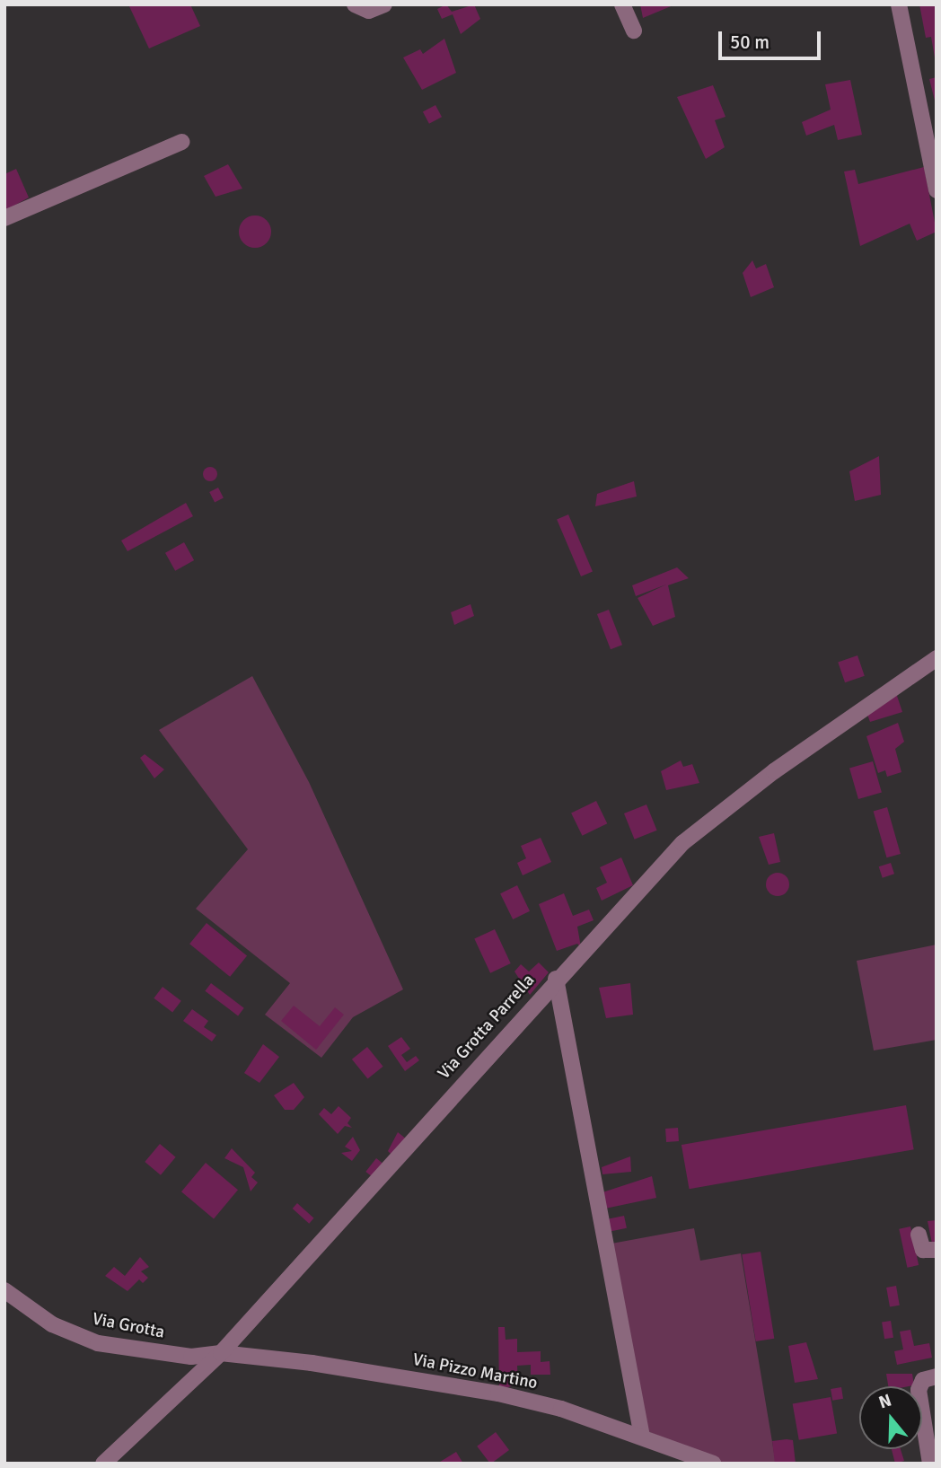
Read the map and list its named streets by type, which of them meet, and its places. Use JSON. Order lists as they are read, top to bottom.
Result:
{
  "streets": {
    "street": ["Via Grotta Parrella", "Via Grotta", "Via Pizzo Martino"]
  },
  "crossings": [
    ["Via Grotta Parrella", "Via Grotta"],
    ["Via Grotta Parrella", "Via Pizzo Martino"],
    ["Via Grotta", "Via Pizzo Martino"]
  ],
  "scale_bar": "50 m",
  "north": "top"
}
